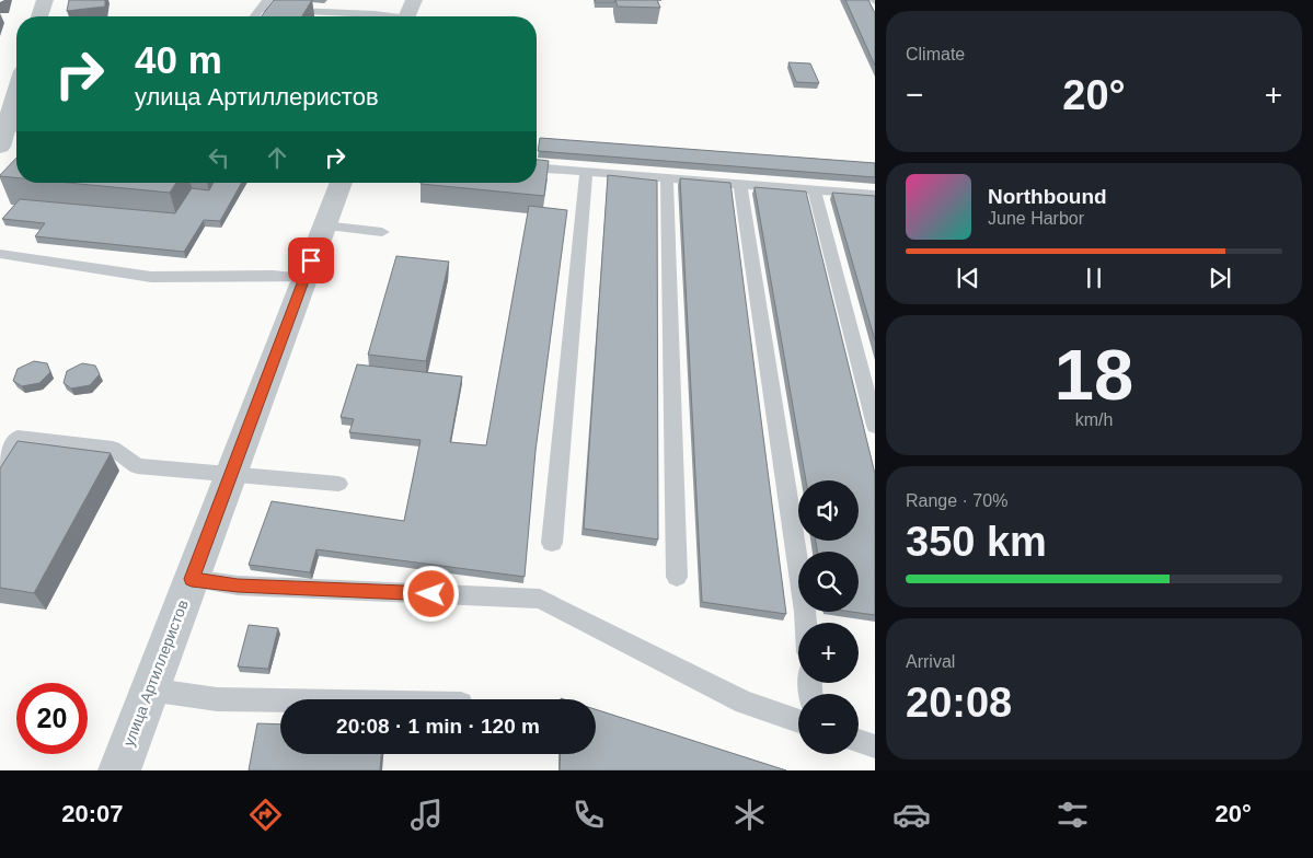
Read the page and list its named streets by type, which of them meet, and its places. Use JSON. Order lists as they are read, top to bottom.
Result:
{
  "streets": {
    "street": ["улица Артиллеристов"]
  },
  "page": {
    "tile": [
      "Climate",
      ["18", "km/h"],
      ["Range · 70%", "350 km"],
      ["Arrival", "20:08"]
    ],
    "turn": ["40 m", "улица Артиллеристов"],
    "heat": ["−", "20°", "+"],
    "song": ["Northbound", "June Harbor"],
    "map_buttons": ["+", "−"],
    "limit": "20",
    "trip": "20:08 · 1 min · 120 m",
    "tabs": ["20:07", "20°"]
  }
}
